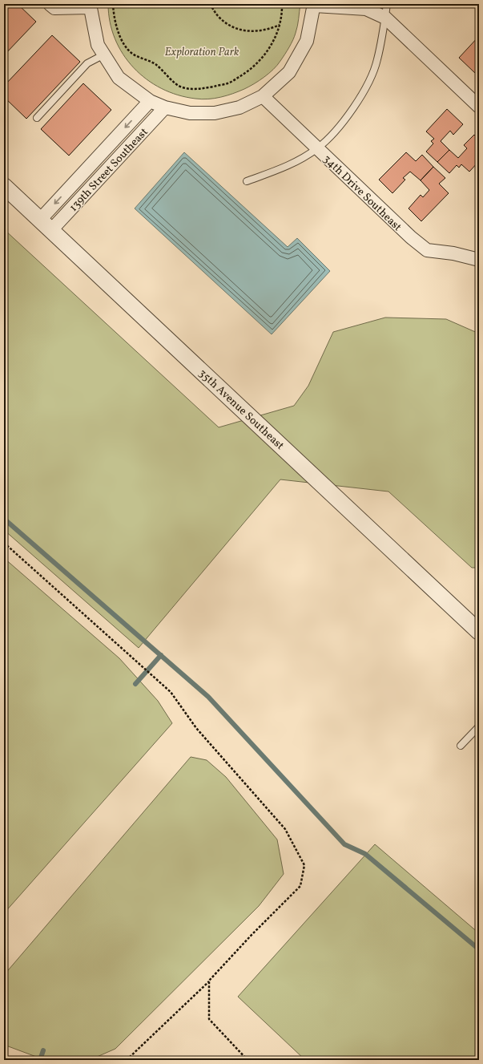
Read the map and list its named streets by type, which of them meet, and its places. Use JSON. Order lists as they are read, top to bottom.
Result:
{
  "streets": {
    "street": ["139th Street Southeast", "34th Drive Southeast", "35th Avenue Southeast"]
  },
  "crossings": [
    ["139th Street Southeast", "35th Avenue Southeast"]
  ],
  "parks": ["Exploration Park"]
}
